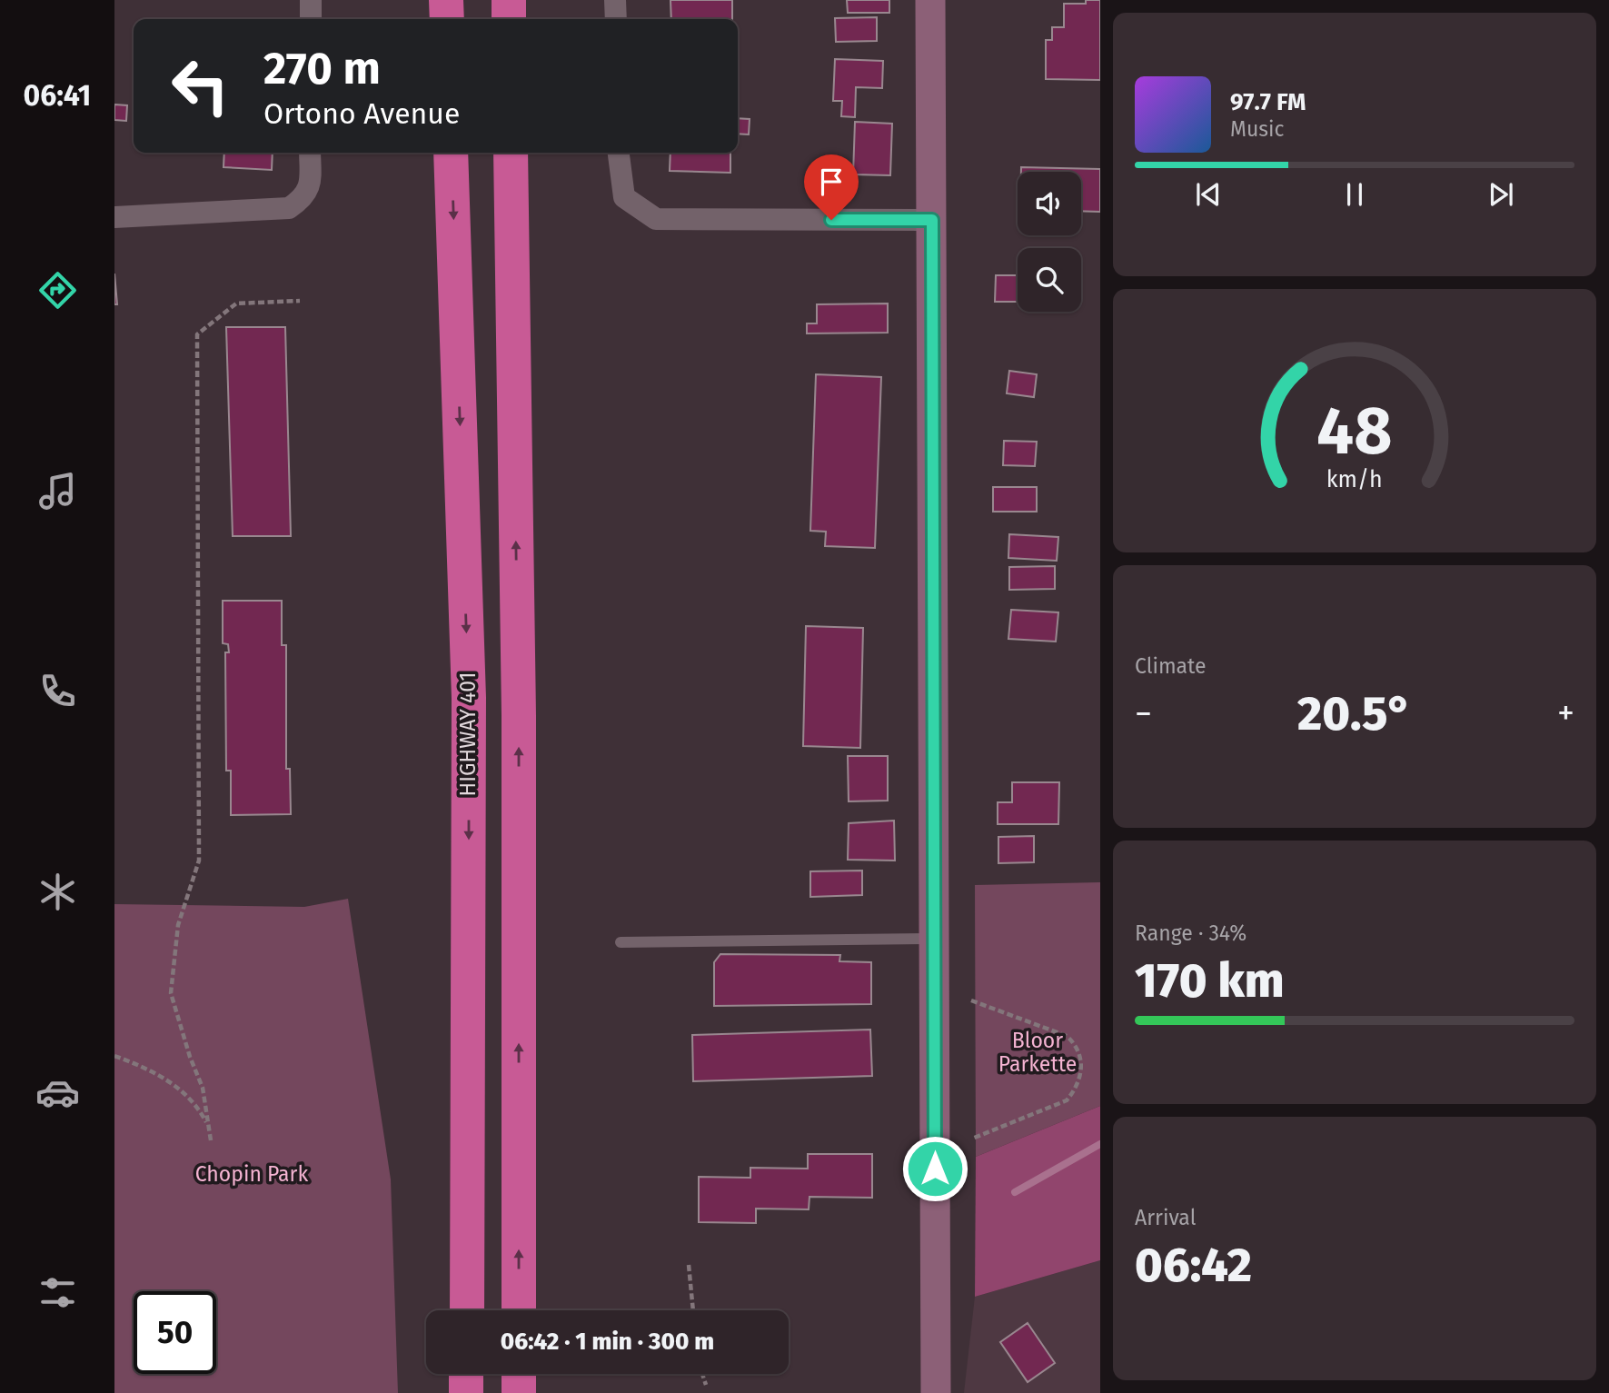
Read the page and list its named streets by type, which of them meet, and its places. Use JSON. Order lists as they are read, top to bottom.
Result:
{
  "streets": {
    "highway": ["HIGHWAY 401"]
  },
  "parks": ["Bloor Parkette", "Chopin Park"],
  "page": {
    "tabs": "06:41",
    "turn": ["270 m", "Ortono Avenue"],
    "song": ["97.7 FM", "Music"],
    "tile": [
      "Climate",
      ["Range · 34%", "170 km"],
      ["Arrival", "06:42"]
    ],
    "heat": ["−", "20.5°", "+"],
    "limit": "50",
    "trip": "06:42 · 1 min · 300 m",
    "gauge": ["48", "km/h"]
  }
}
